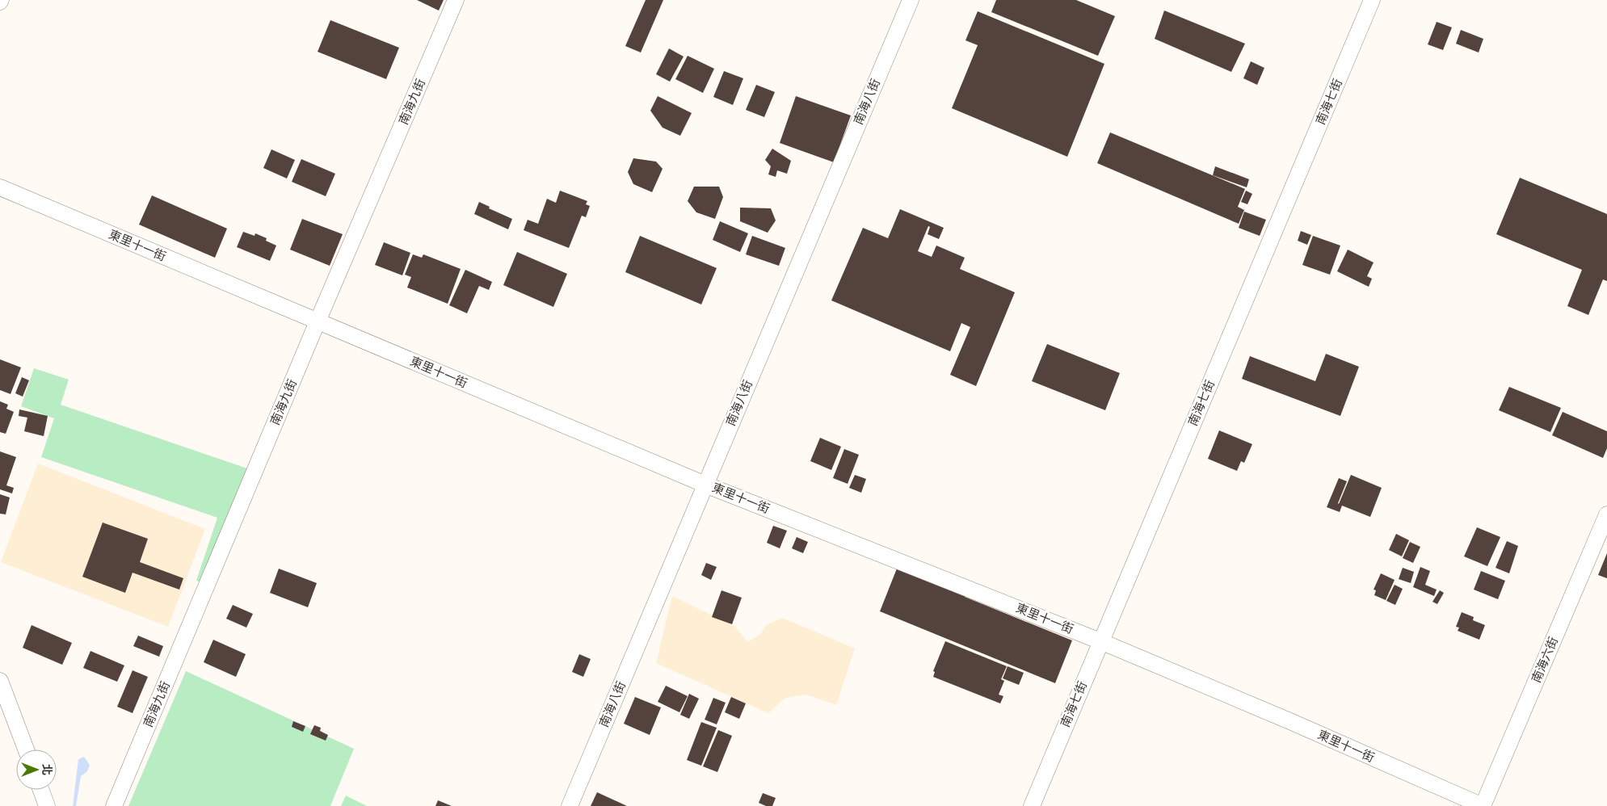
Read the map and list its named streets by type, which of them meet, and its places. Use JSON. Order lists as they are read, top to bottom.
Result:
{
  "streets": {
    "street": [
      "南海九街",
      "南海八街",
      "南海七街",
      "東里十一街",
      "南海六街"
    ]
  },
  "crossings": [
    ["南海九街", "東里十一街"],
    ["南海八街", "東里十一街"],
    ["南海七街", "東里十一街"],
    ["東里十一街", "南海六街"]
  ],
  "north": "right"
}
